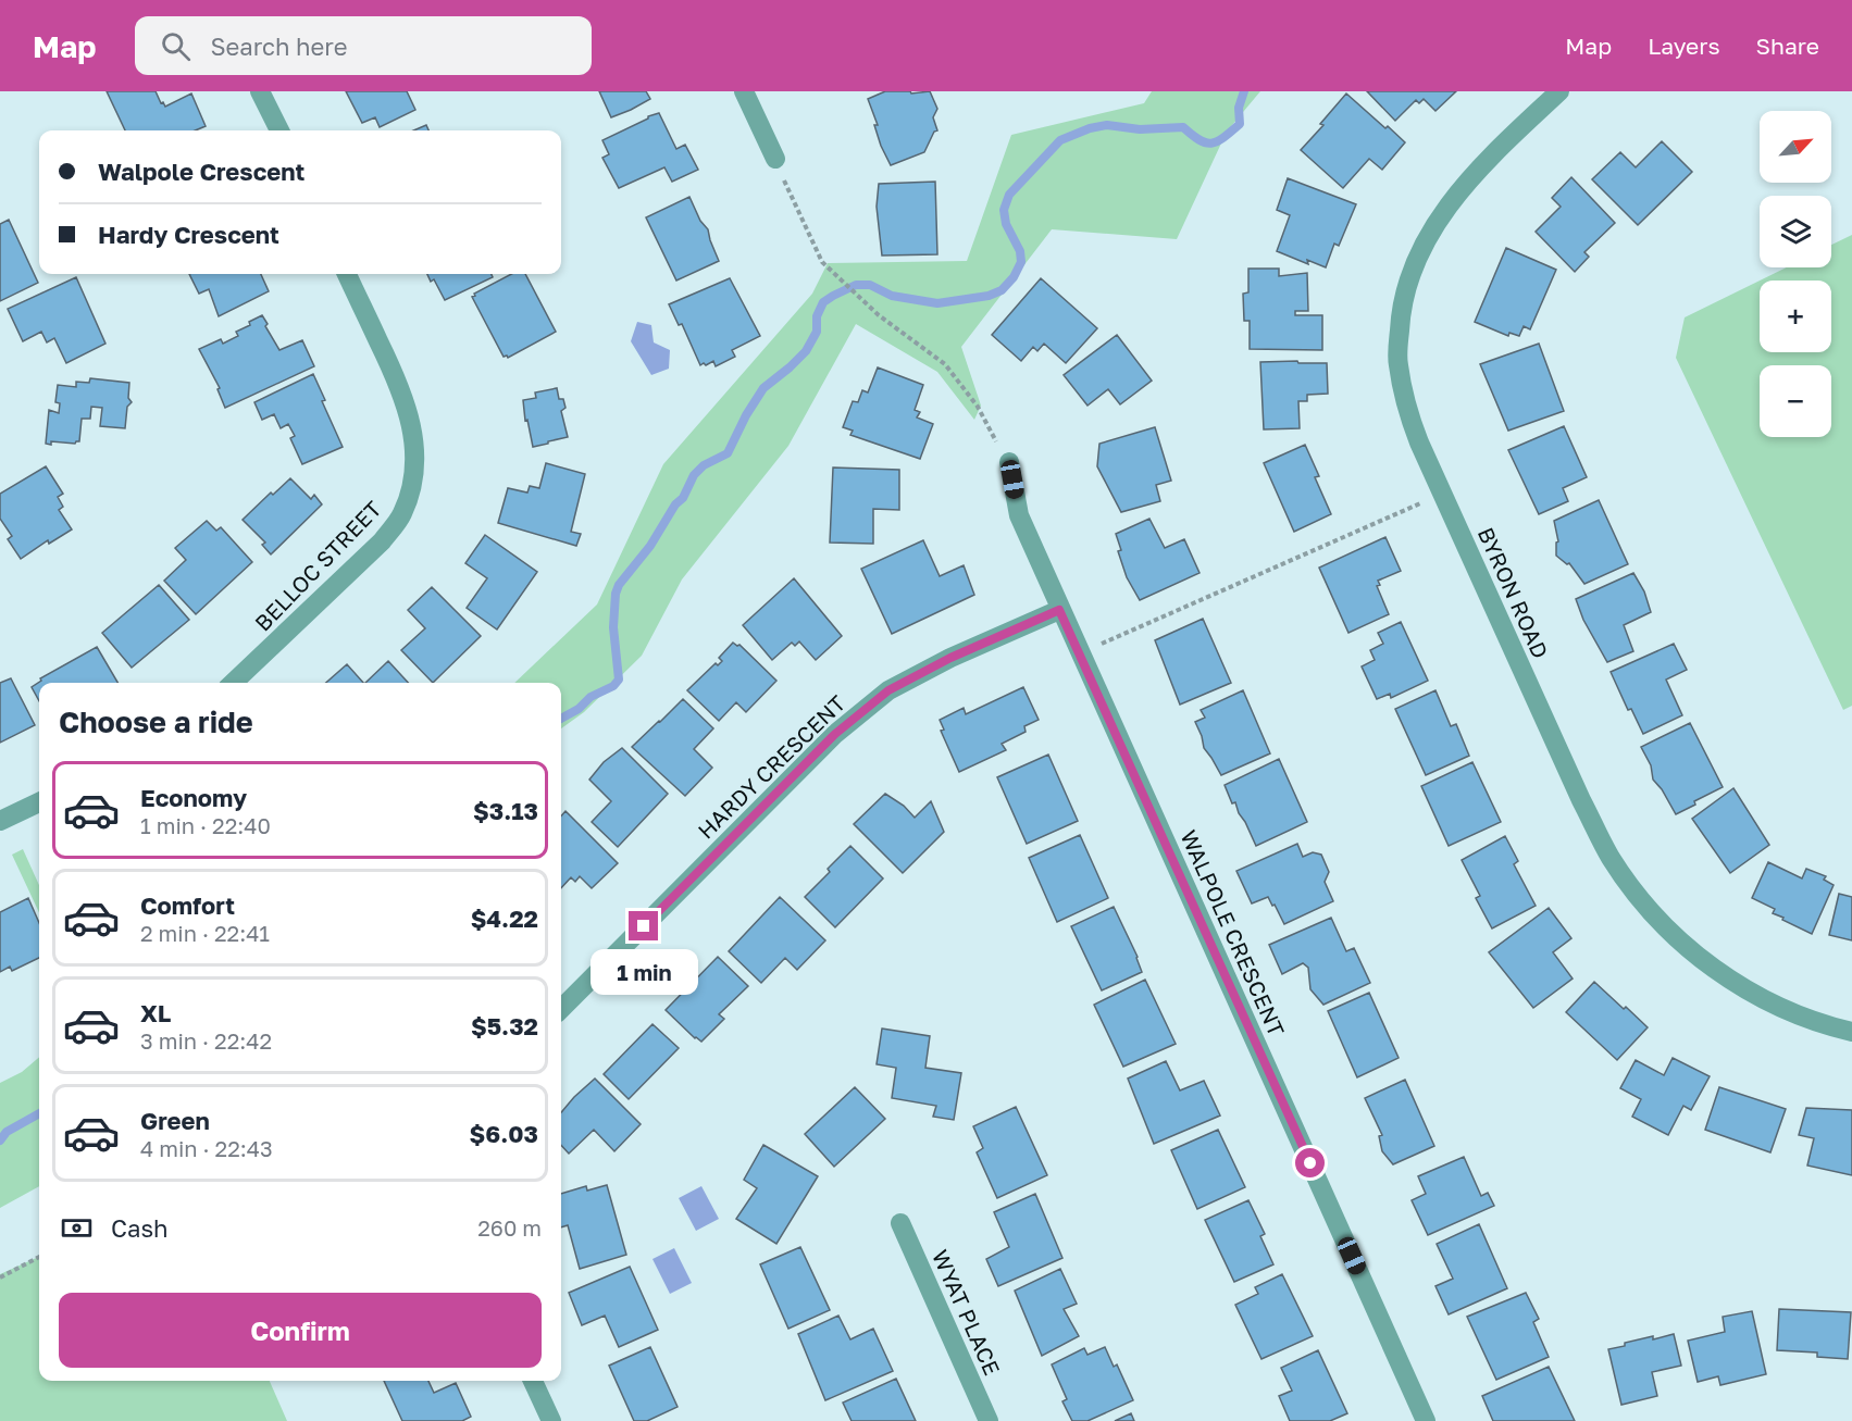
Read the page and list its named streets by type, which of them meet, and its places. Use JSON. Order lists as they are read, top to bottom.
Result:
{
  "streets": {
    "street": [
      "BELLOC STREET",
      "BYRON ROAD",
      "HARDY CRESCENT",
      "WALPOLE CRESCENT",
      "WYAT PLACE"
    ]
  },
  "crossings": [
    ["HARDY CRESCENT", "WALPOLE CRESCENT"]
  ],
  "north": "top right",
  "page": {
    "header": "Map",
    "search": "Search here",
    "nav": ["Map", "Layers", "Share"],
    "map_buttons": ["+", "−"],
    "banner": ["Walpole Crescent", "Hardy Crescent"],
    "heading": "Choose a ride",
    "list": [
      {
        "name": "Economy",
        "note": "1 min · 22:40",
        "value": "$3.13"
      },
      {
        "name": "Comfort",
        "note": "2 min · 22:41",
        "value": "$4.22"
      },
      {
        "name": "XL",
        "note": "3 min · 22:42",
        "value": "$5.32"
      },
      {
        "name": "Green",
        "note": "4 min · 22:43",
        "value": "$6.03"
      }
    ],
    "bubble": "1 min",
    "pay": ["Cash", "260 m"],
    "buttons": "Confirm"
  }
}
